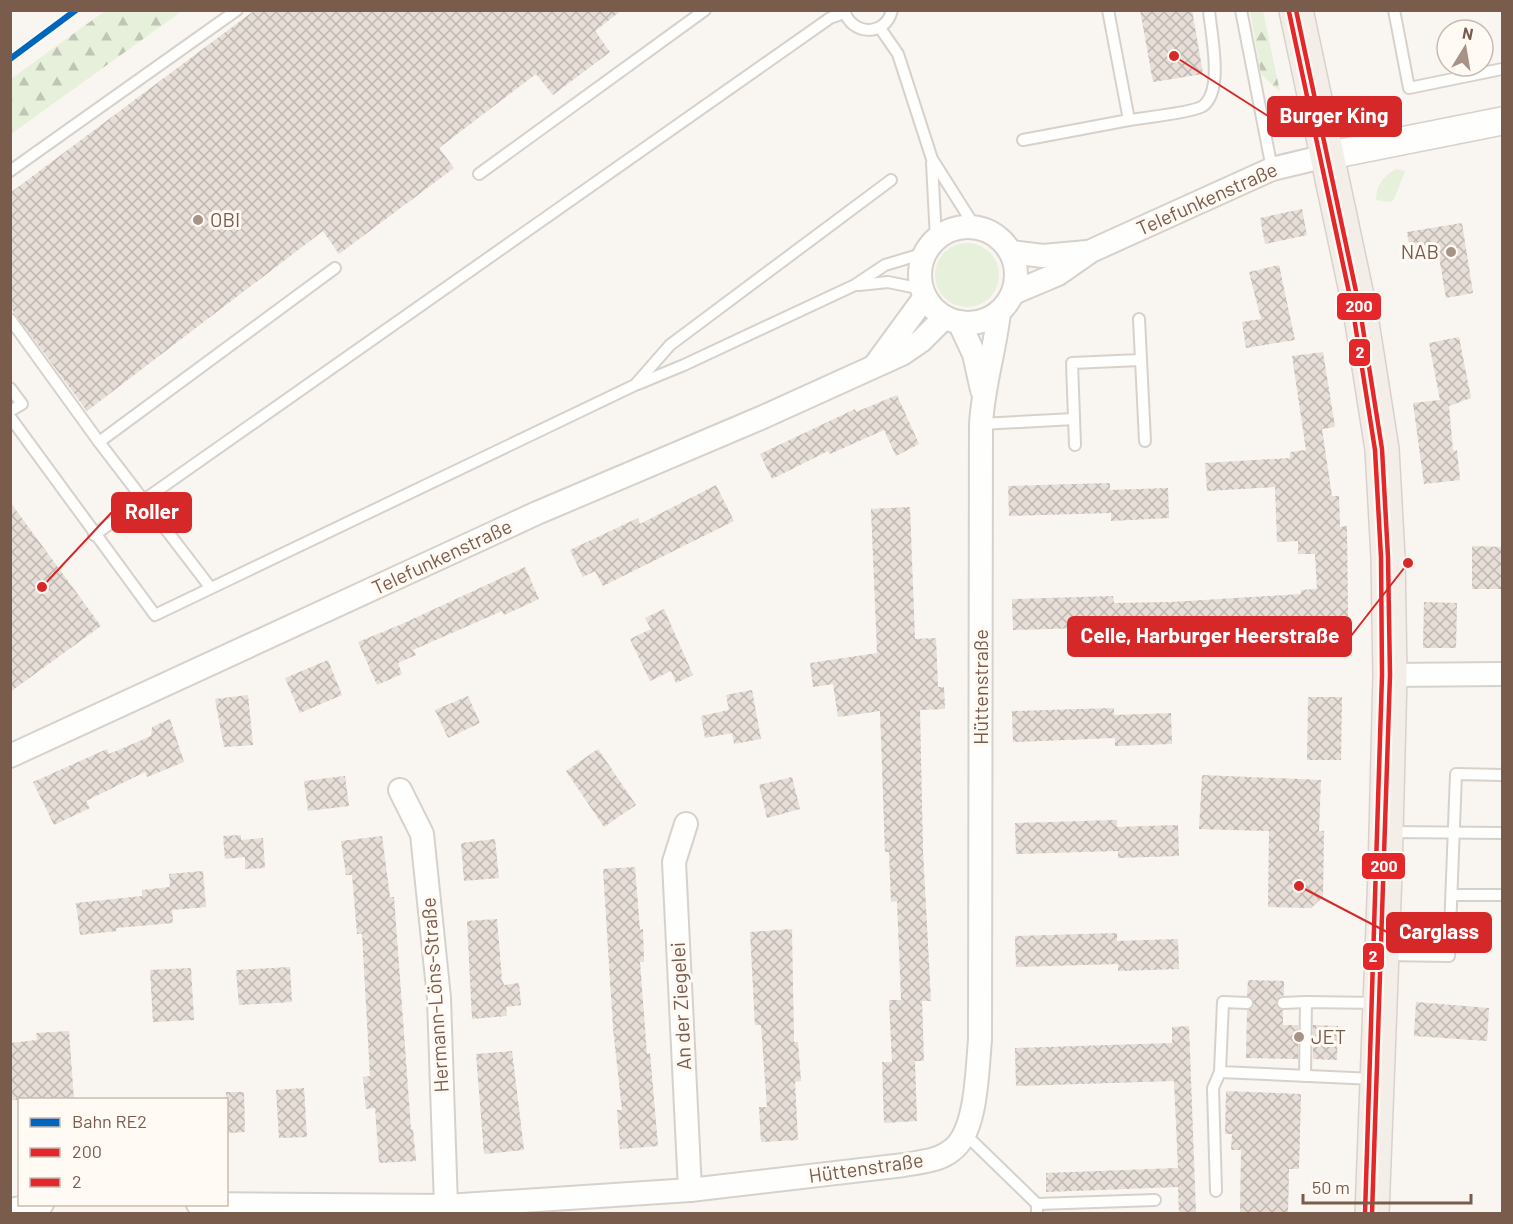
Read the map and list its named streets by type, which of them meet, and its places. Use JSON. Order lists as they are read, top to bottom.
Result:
{
  "streets": {
    "street": [
      "Telefunkenstraße",
      "Hüttenstraße",
      "Hermann-Löns-Straße",
      "An der Ziegelei"
    ]
  },
  "crossings": [
    ["Hüttenstraße", "Hermann-Löns-Straße"],
    ["Hüttenstraße", "An der Ziegelei"]
  ],
  "places": [
    "Burger King",
    "OBI",
    "NAB",
    "Celle, Harburger Heerstraße",
    "Roller",
    "Carglass",
    "JET"
  ],
  "lines": ["rail line RE2", "transit line 200", "transit line 2"],
  "legend": ["Bahn RE2", "200", "2"],
  "scale_bar": "50 m",
  "north": "top"
}
